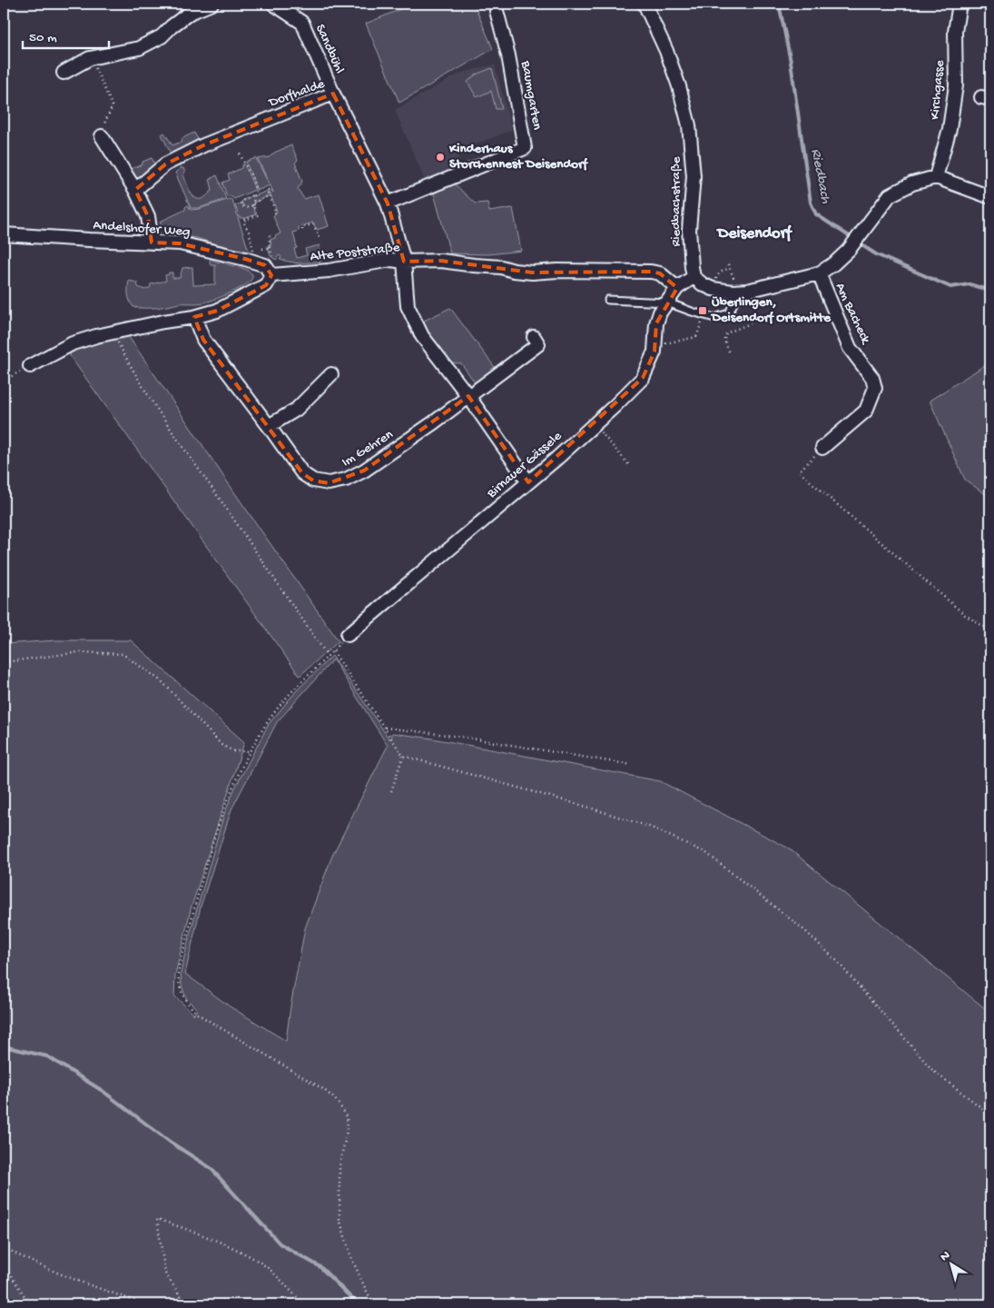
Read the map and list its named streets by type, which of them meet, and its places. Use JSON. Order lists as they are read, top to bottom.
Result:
{
  "streets": {
    "street": [
      "Sandbühl",
      "Kirchgasse",
      "Dorfhalde",
      "Baumgarten",
      "Riedbachstraße",
      "Andelshofer Weg",
      "Alte Poststraße",
      "Am Bacheck",
      "Im Gehren",
      "Birnauer Gässele"
    ]
  },
  "crossings": [
    ["Sandbühl", "Dorfhalde"],
    ["Dorfhalde", "Baumgarten"],
    ["Dorfhalde", "Alte Poststraße"],
    ["Andelshofer Weg", "Alte Poststraße"],
    ["Alte Poststraße", "Birnauer Gässele"]
  ],
  "districts": ["Deisendorf"],
  "water": ["Riedbach"],
  "places": {
    "other": ["Kinderhaus Storchennest Deisendorf"],
    "transit": ["Überlingen, Deisendorf Ortsmitte"]
  },
  "scale_bar": "50 m",
  "north": "top left"
}
